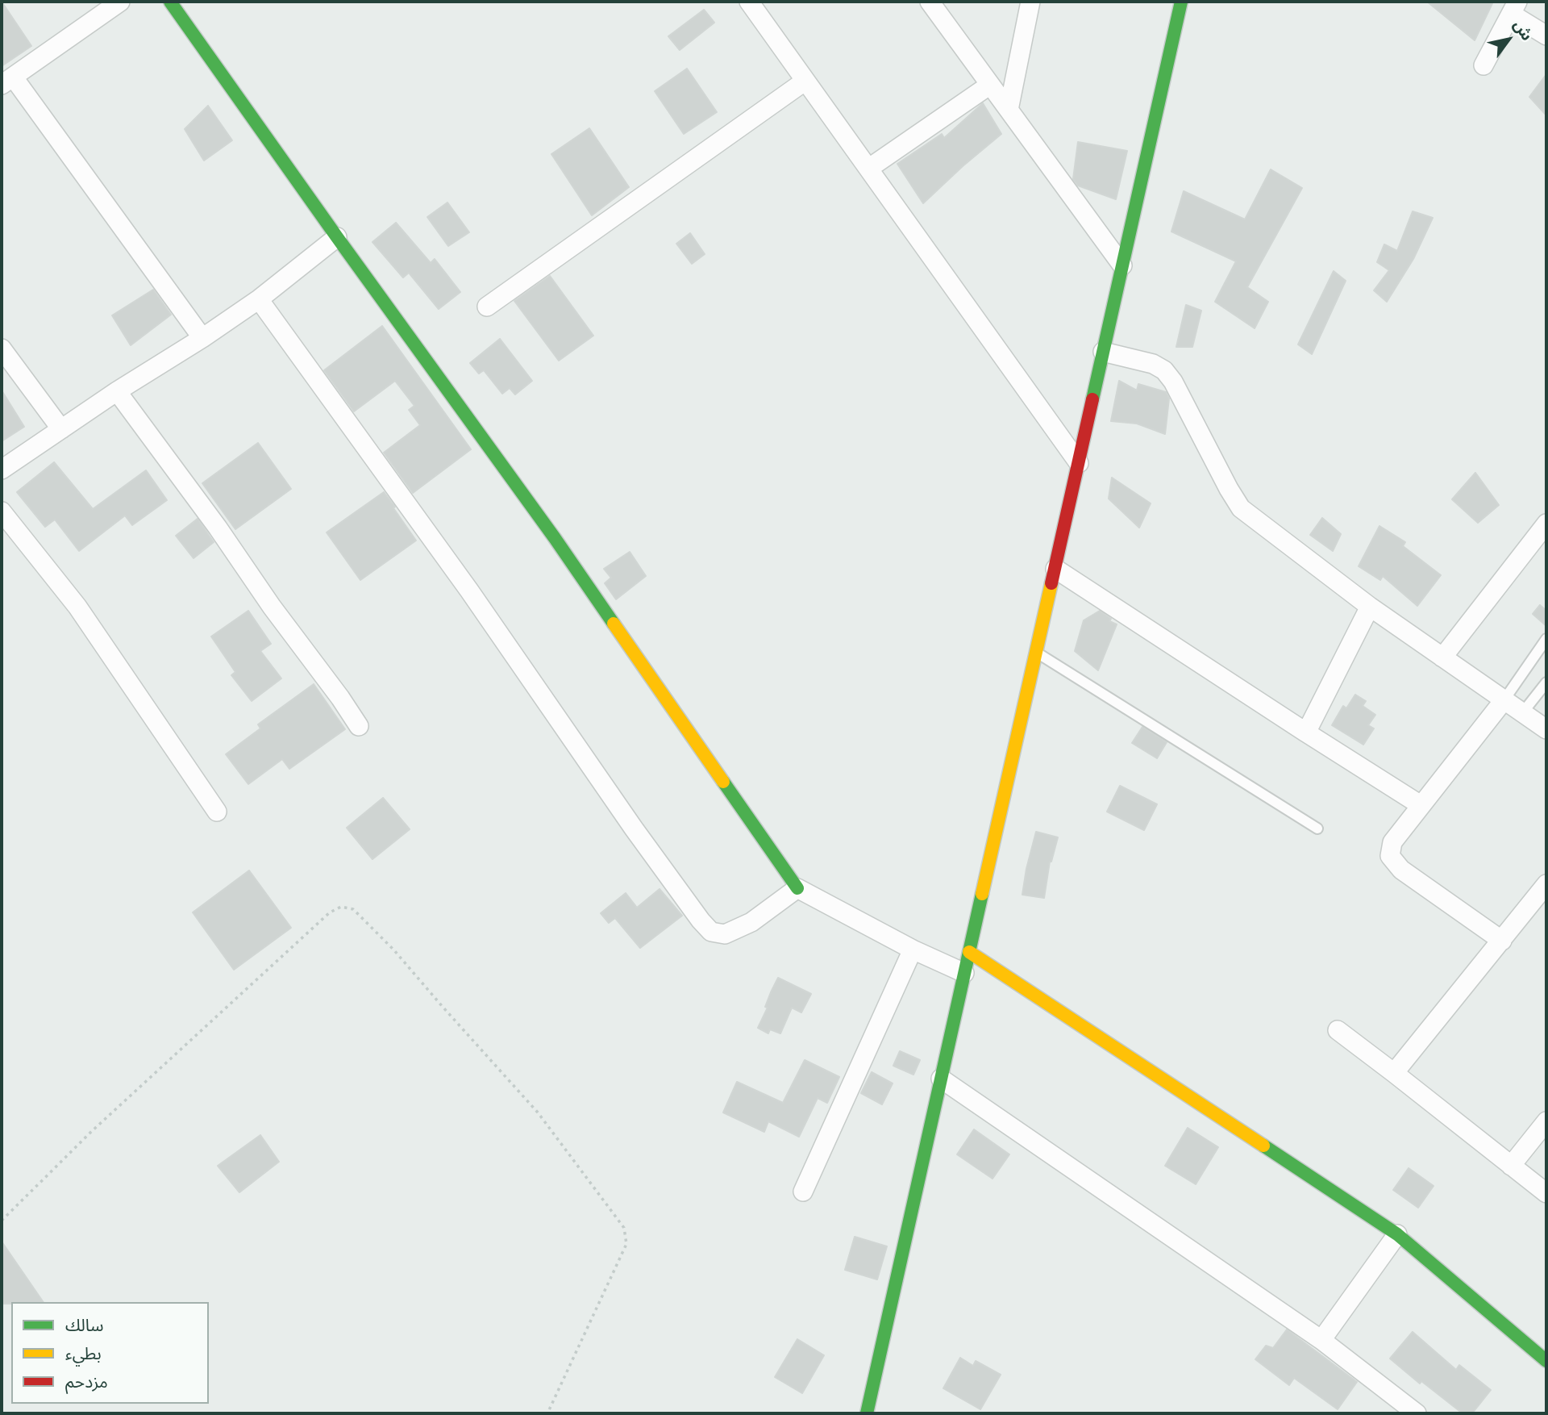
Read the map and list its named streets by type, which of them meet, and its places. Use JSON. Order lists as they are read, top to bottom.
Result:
{
  "legend": ["سالك", "بطيء", "مزدحم"],
  "north": "top right"
}
